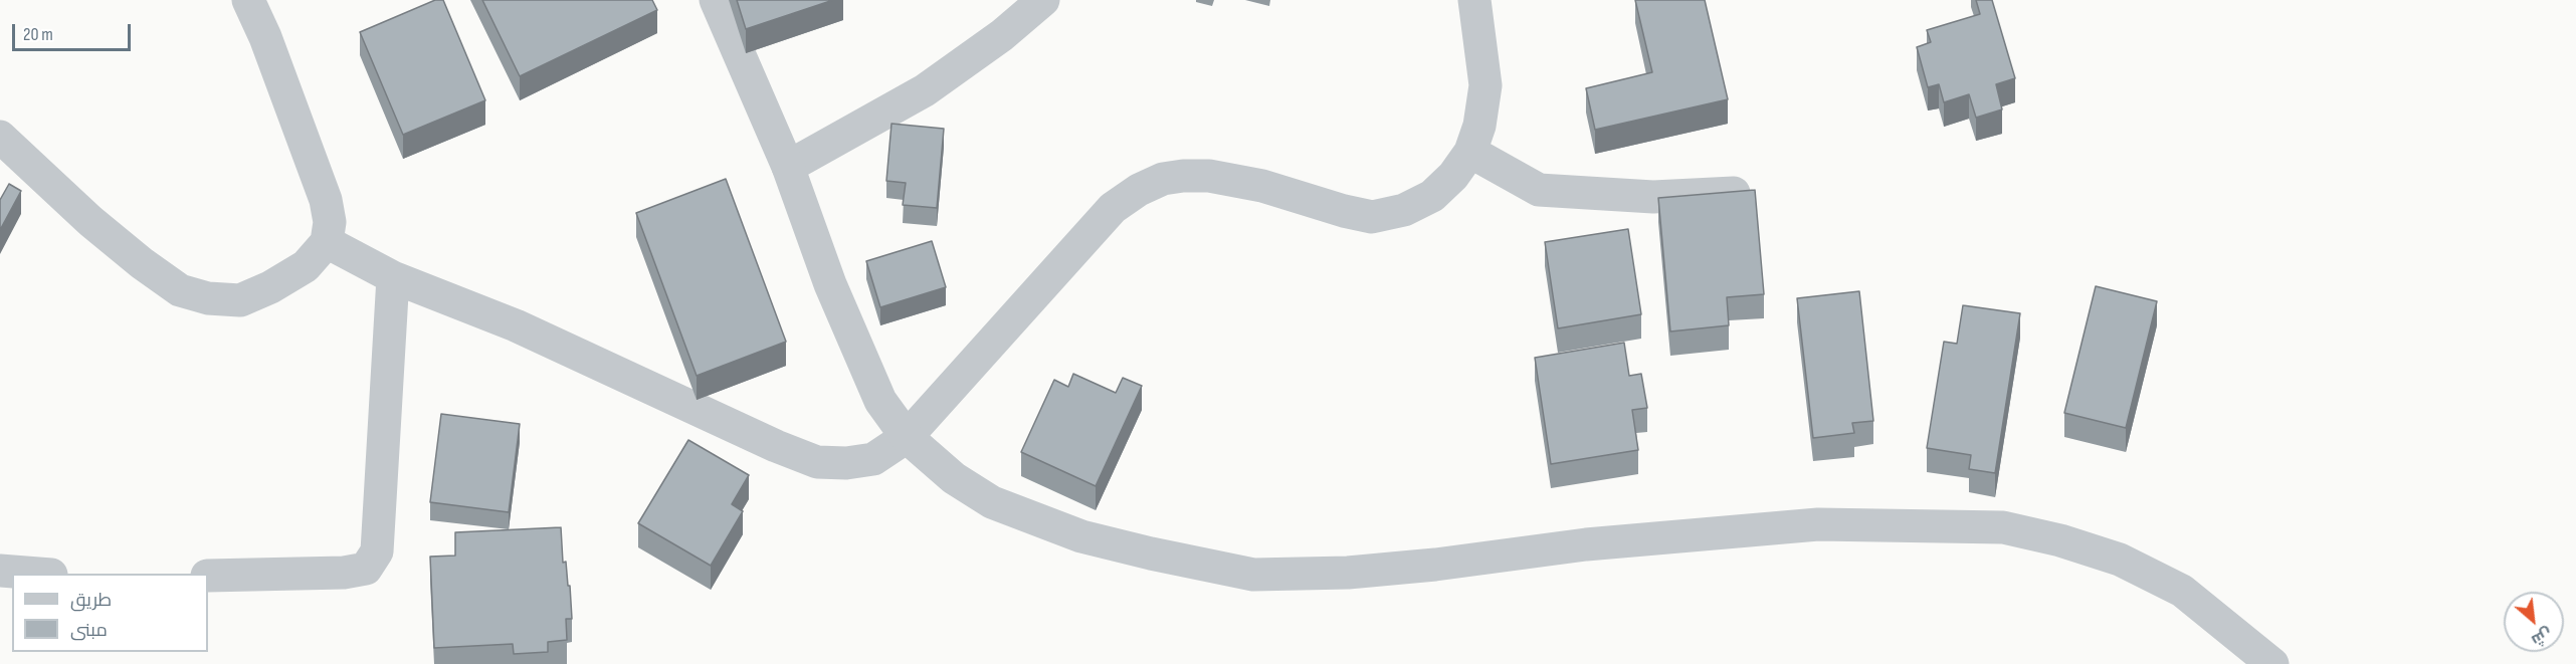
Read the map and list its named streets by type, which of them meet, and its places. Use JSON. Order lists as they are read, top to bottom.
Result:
{
  "legend": ["طريق", "مبنى"],
  "scale_bar": "20 m",
  "north": "bottom right"
}
